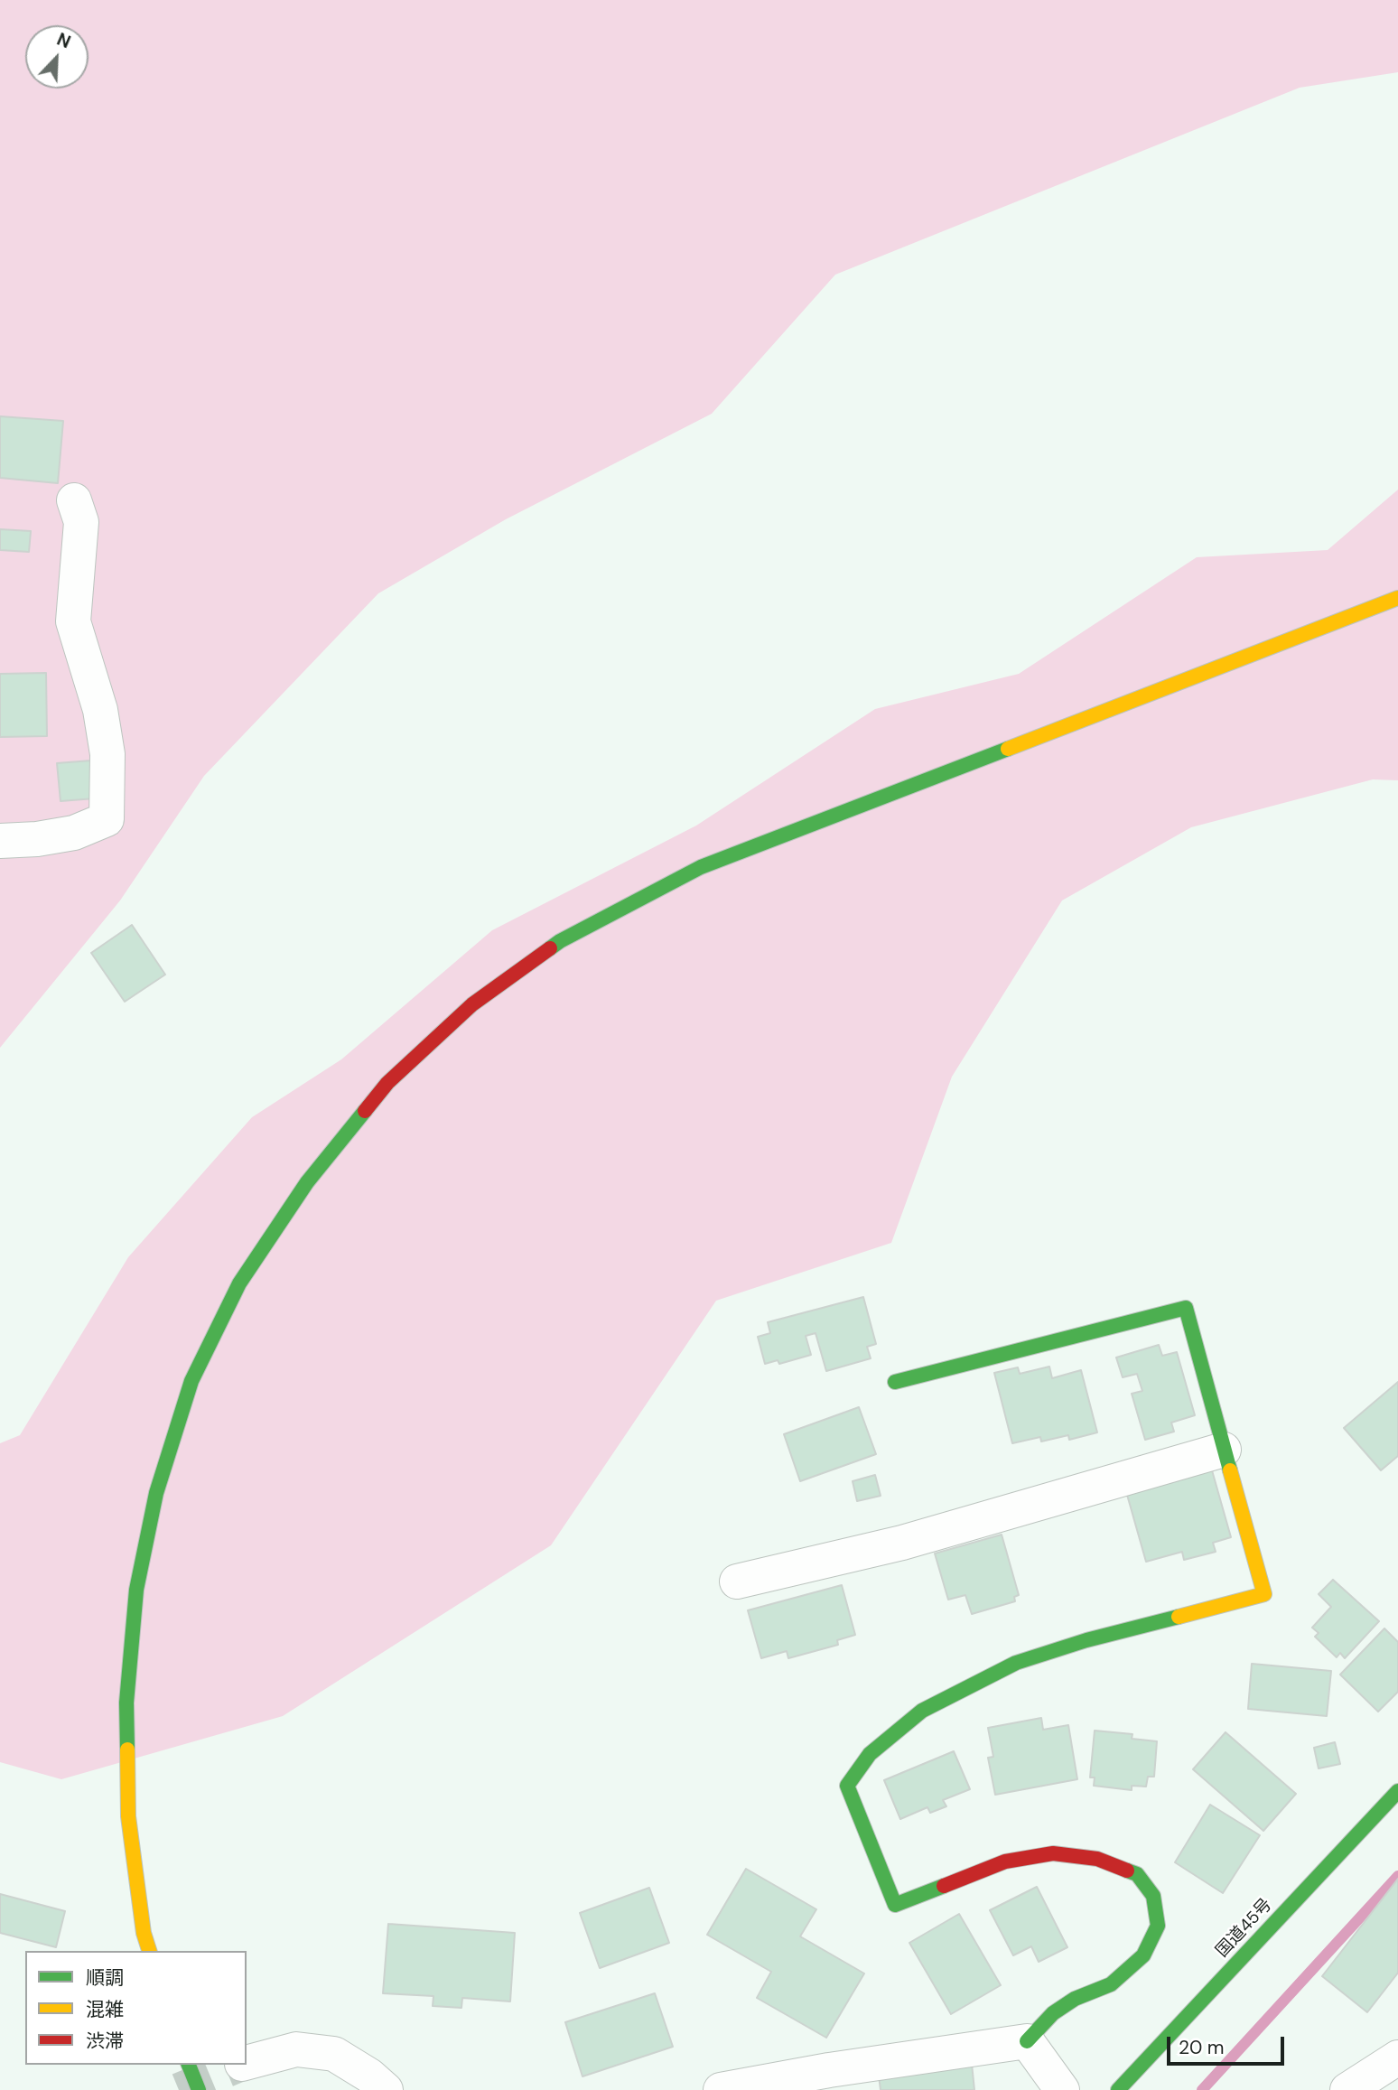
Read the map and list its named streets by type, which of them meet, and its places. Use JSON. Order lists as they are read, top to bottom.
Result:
{
  "streets": {
    "main road": ["国道45号"]
  },
  "legend": ["順調", "混雑", "渋滞"],
  "scale_bar": "20 m",
  "north": "top right"
}
